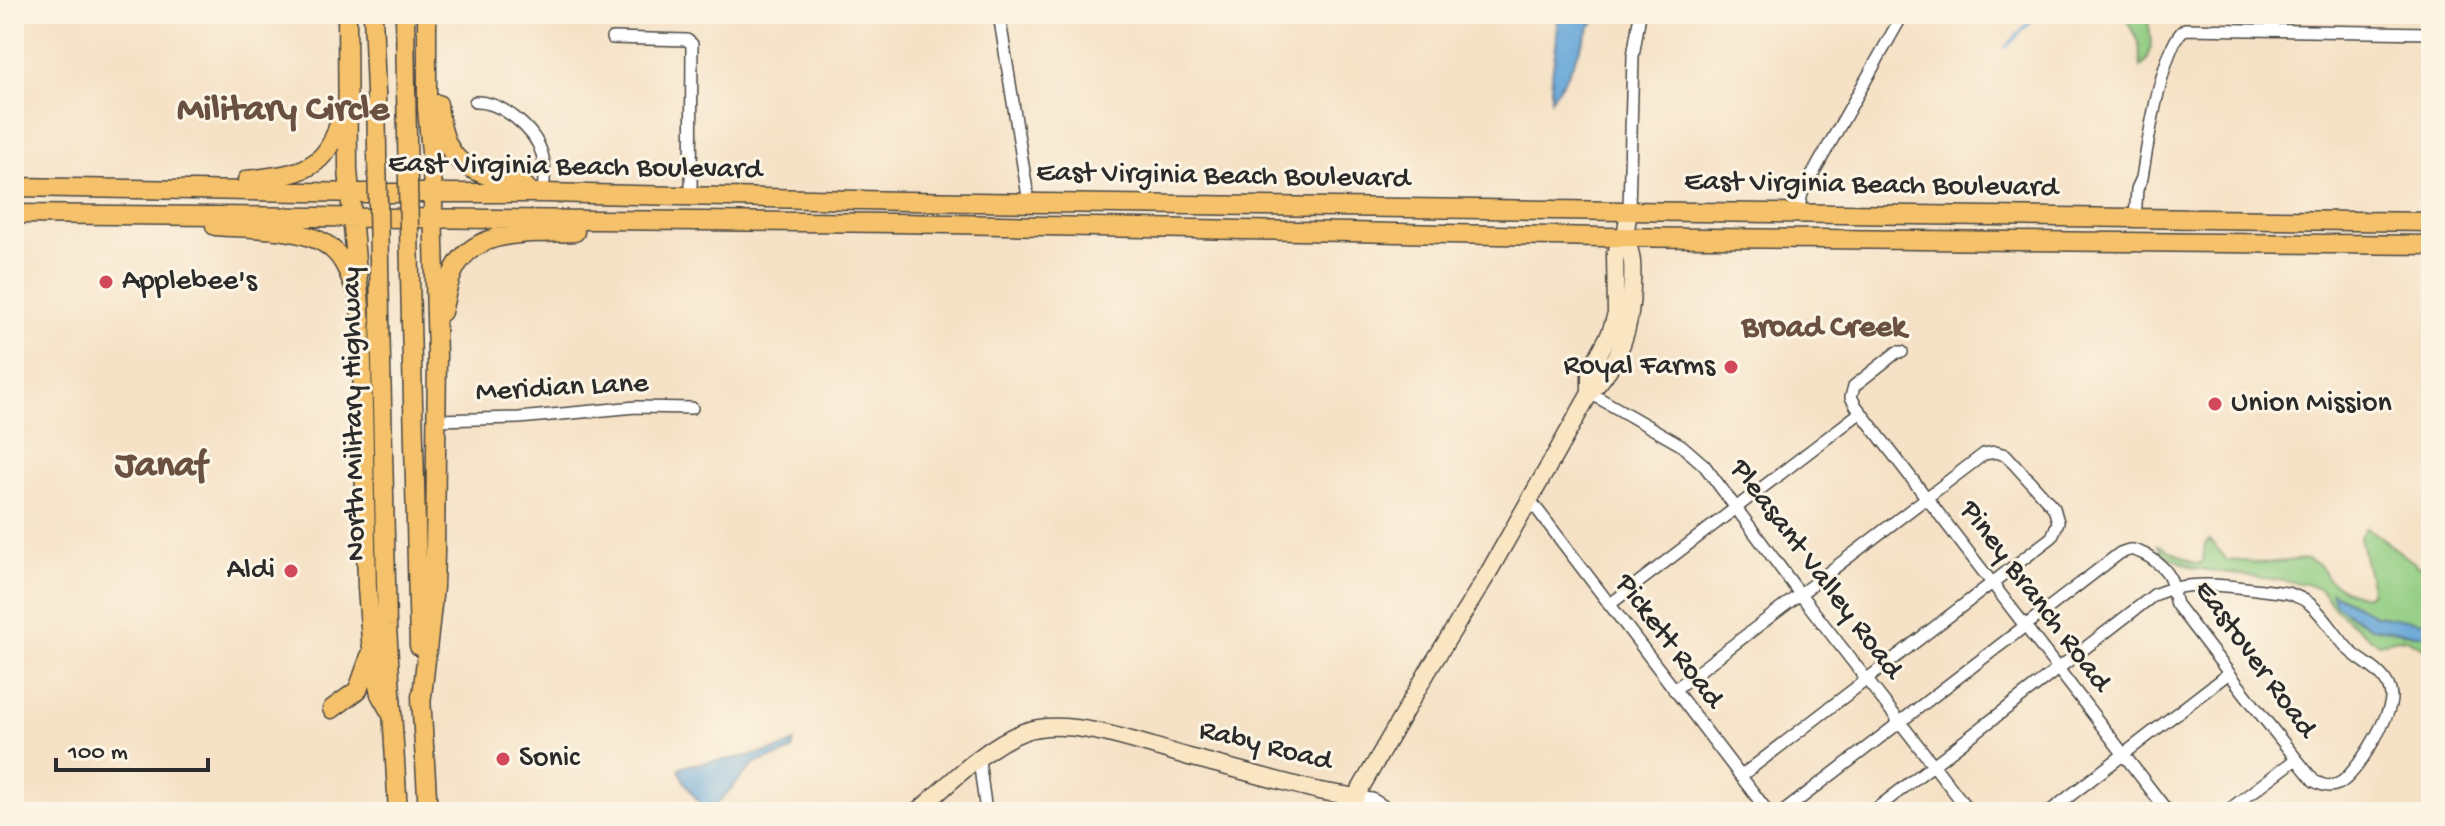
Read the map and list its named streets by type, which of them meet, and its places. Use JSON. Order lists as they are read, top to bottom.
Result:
{
  "streets": {
    "main road": ["East Virginia Beach Boulevard", "North Military Highway"],
    "street": [
      "Meridian Lane",
      "Pleasant Valley Road",
      "Piney Branch Road",
      "Pickett Road",
      "Eastover Road",
      "Raby Road"
    ]
  },
  "crossings": [
    ["East Virginia Beach Boulevard", "Raby Road"],
    ["Pleasant Valley Road", "Raby Road"],
    ["Piney Branch Road", "Eastover Road"],
    ["Pickett Road", "Raby Road"]
  ],
  "districts": ["Military Circle", "Broad Creek", "Janaf"],
  "places": [
    "Applebee's",
    "Royal Farms",
    "Union Mission",
    "Aldi",
    "Sonic"
  ],
  "scale_bar": "100 m"
}
